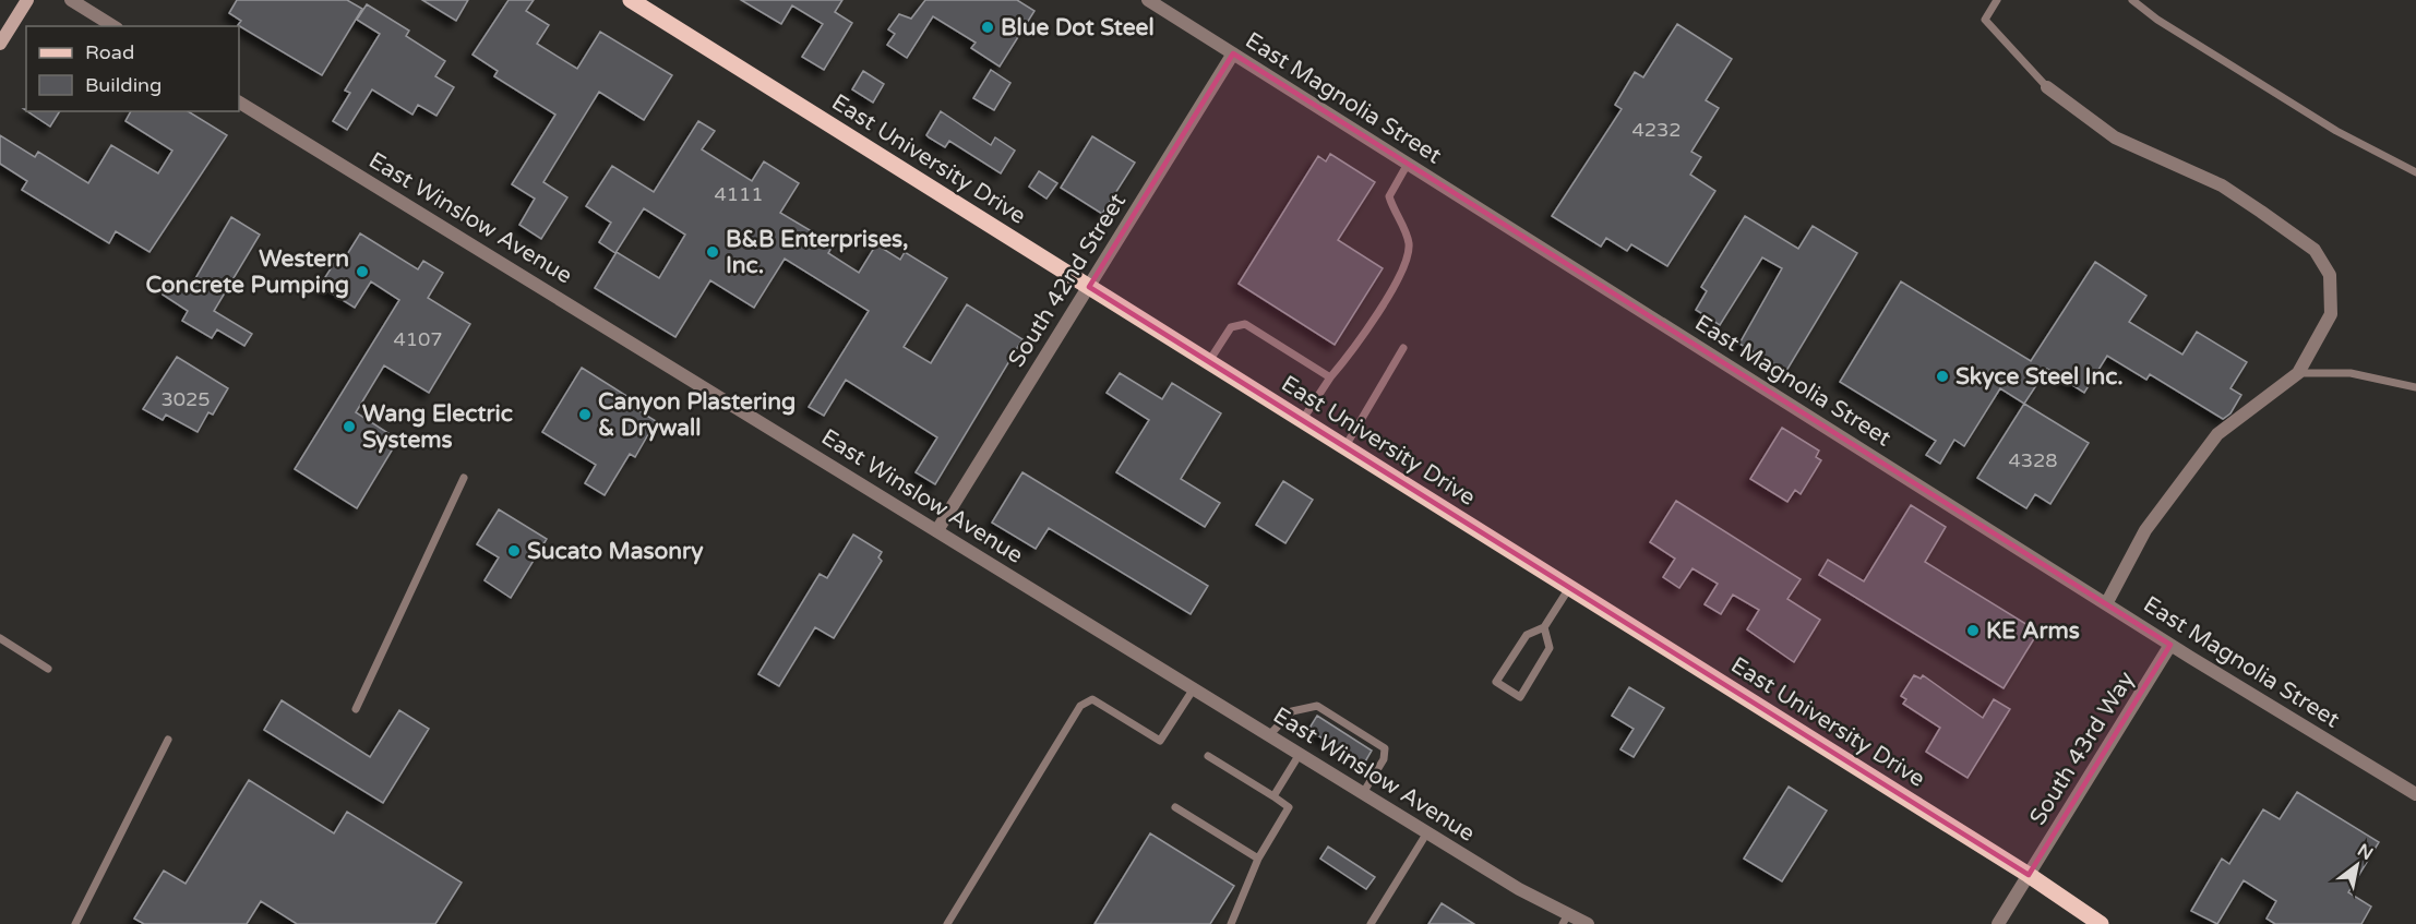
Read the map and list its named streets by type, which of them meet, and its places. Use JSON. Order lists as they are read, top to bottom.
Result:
{
  "streets": {
    "main road": ["East University Drive"],
    "street": [
      "East Magnolia Street",
      "East Winslow Avenue",
      "South 42nd Street",
      "South 43rd Way"
    ]
  },
  "crossings": [
    ["East Magnolia Street", "South 42nd Street"],
    ["East Magnolia Street", "South 43rd Way"],
    ["East University Drive", "South 42nd Street"],
    ["East University Drive", "South 43rd Way"],
    ["East Winslow Avenue", "South 42nd Street"]
  ],
  "places": [
    "Blue Dot Steel",
    "B&B Enterprises, Inc.",
    "Western Concrete Pumping",
    "Skyce Steel Inc.",
    "Canyon Plastering & Drywall",
    "Wang Electric Systems",
    "Sucato Masonry",
    "KE Arms"
  ],
  "house_numbers": [
    "4232",
    "4111",
    "4107",
    "3025",
    "4328"
  ],
  "legend": ["Road", "Building"],
  "north": "top right"
}
